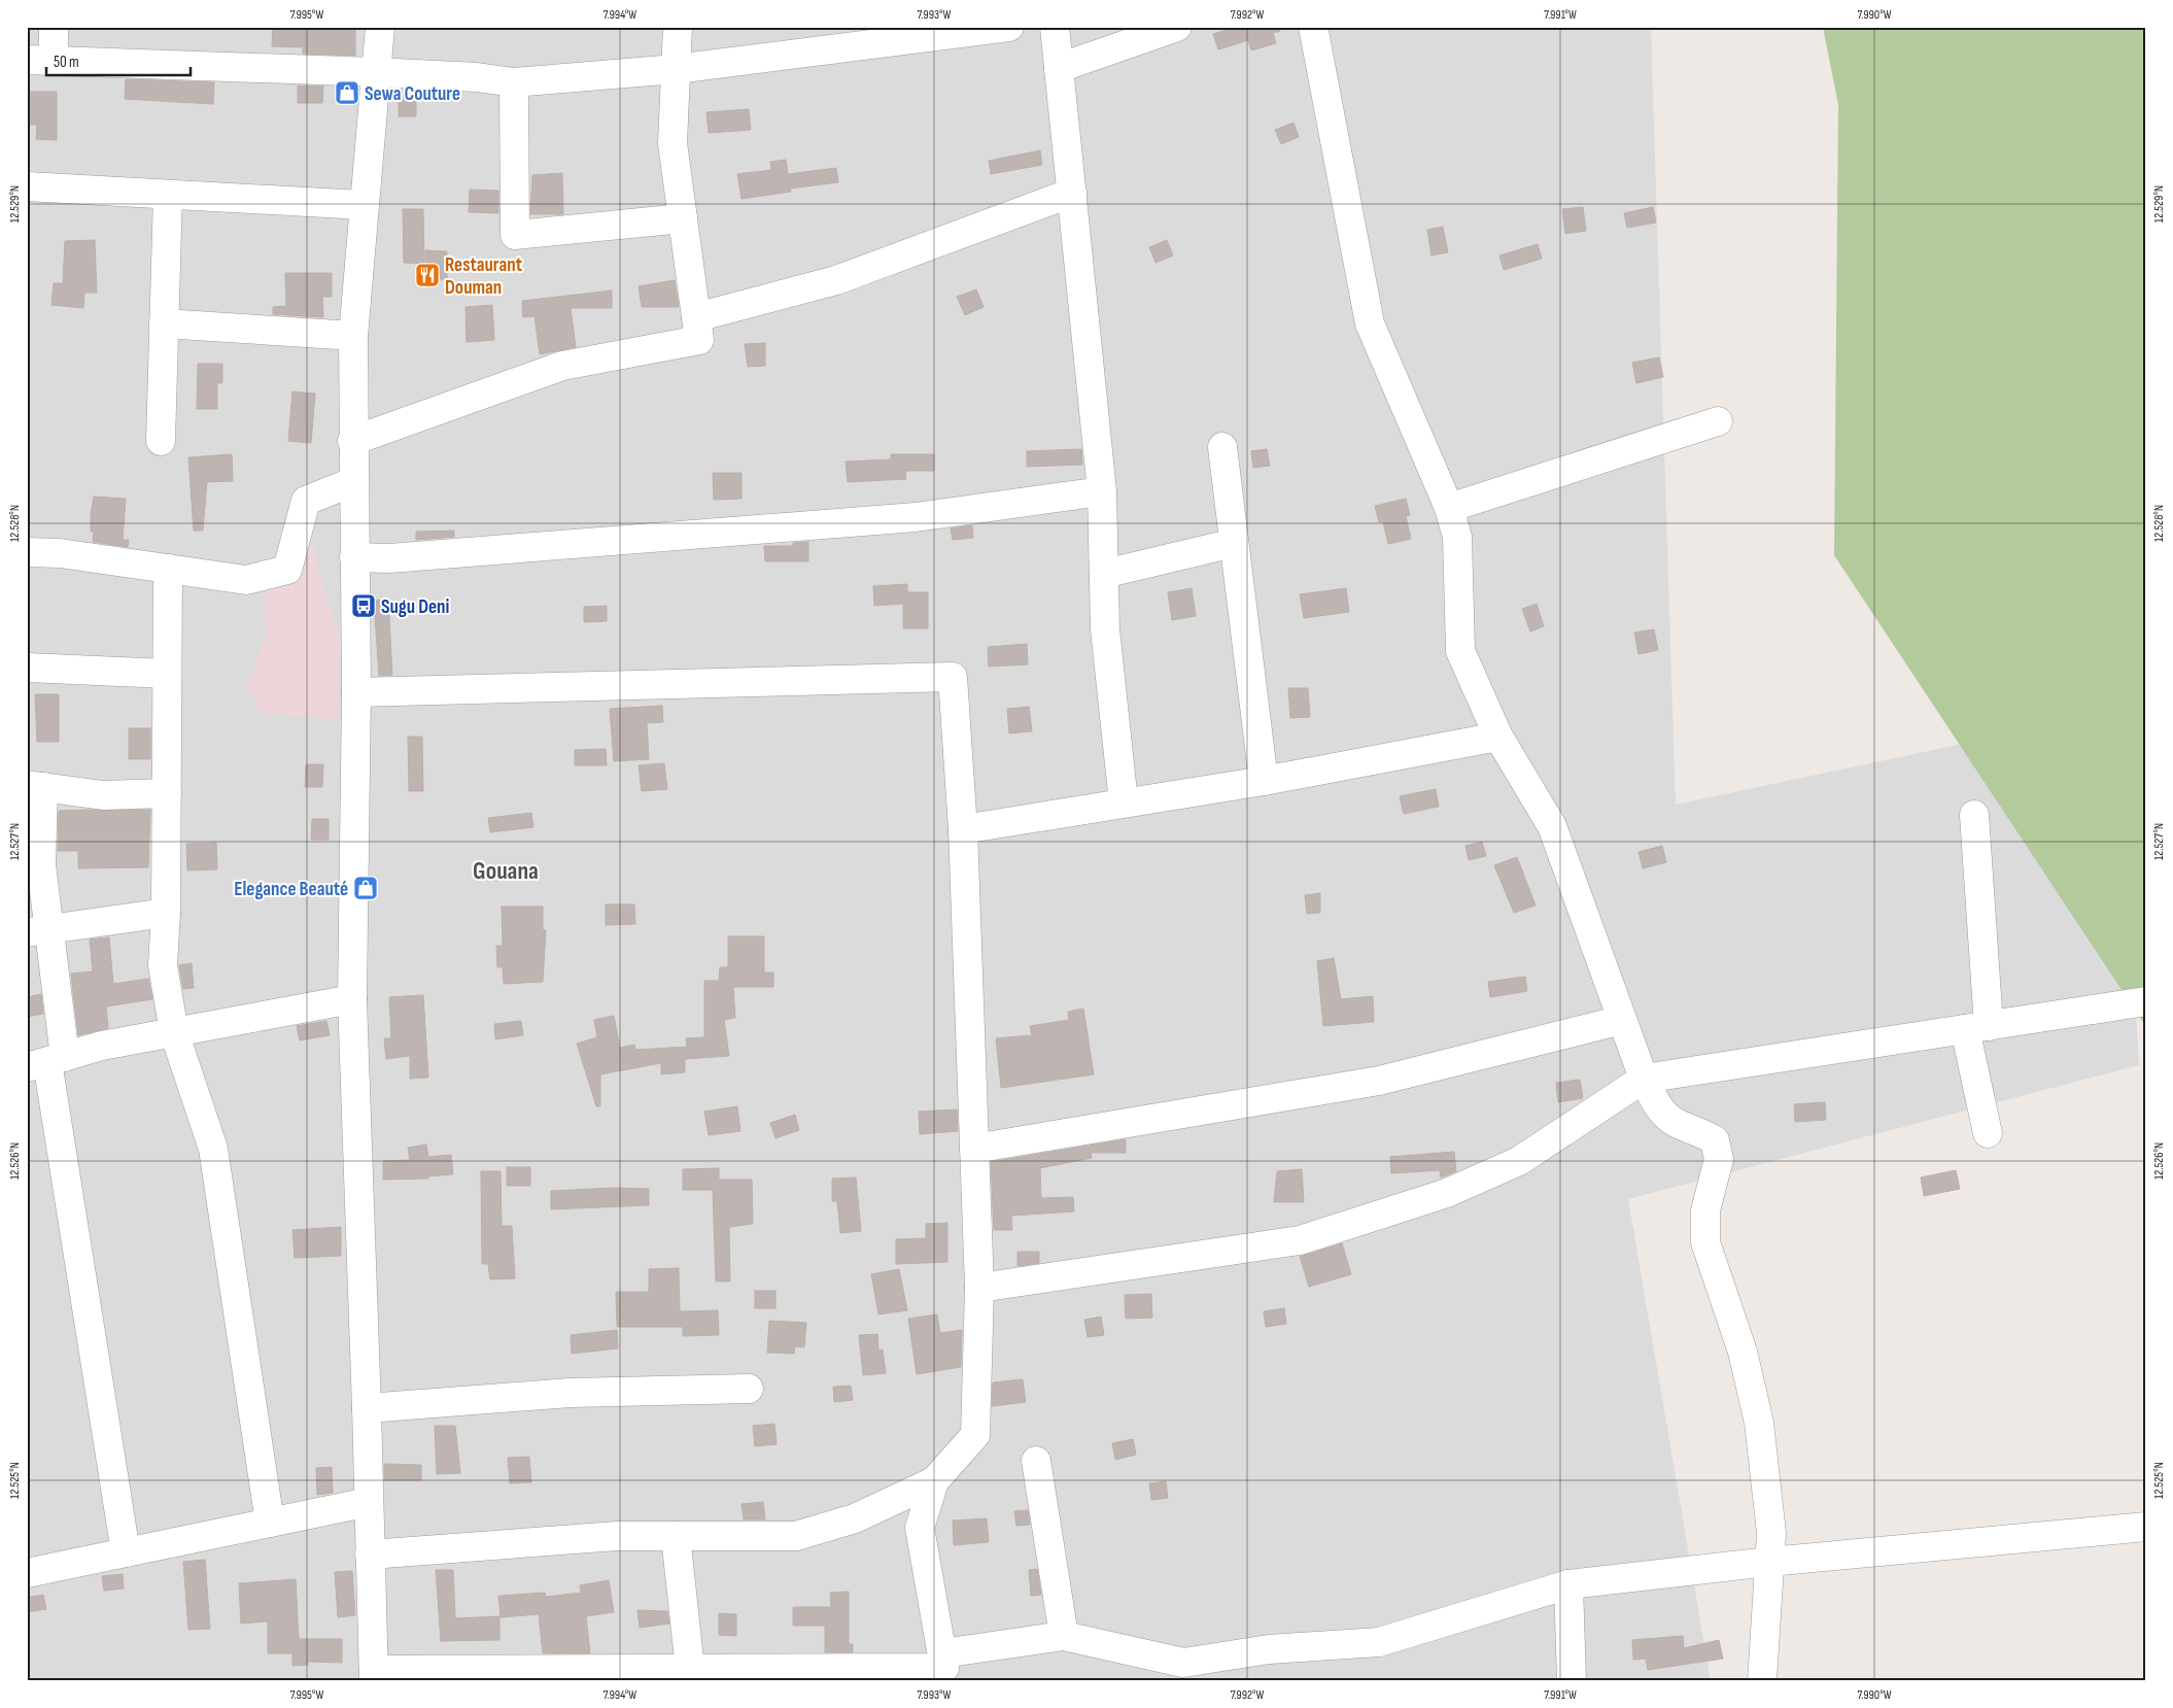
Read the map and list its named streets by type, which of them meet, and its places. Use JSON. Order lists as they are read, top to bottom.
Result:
{
  "districts": ["Gouana"],
  "places": {
    "shop": ["Sewa Couture", "Elegance Beauté"],
    "restaurant": ["Restaurant Douman"],
    "bus stop": ["Sugu Deni"]
  },
  "scale_bar": "50 m",
  "coordinates": [
    "7.995°W",
    "7.994°W",
    "7.993°W",
    "7.992°W",
    "7.991°W",
    "7.990°W",
    "12.529°N",
    "12.528°N",
    "12.527°N",
    "12.526°N",
    "12.525°N"
  ]
}
